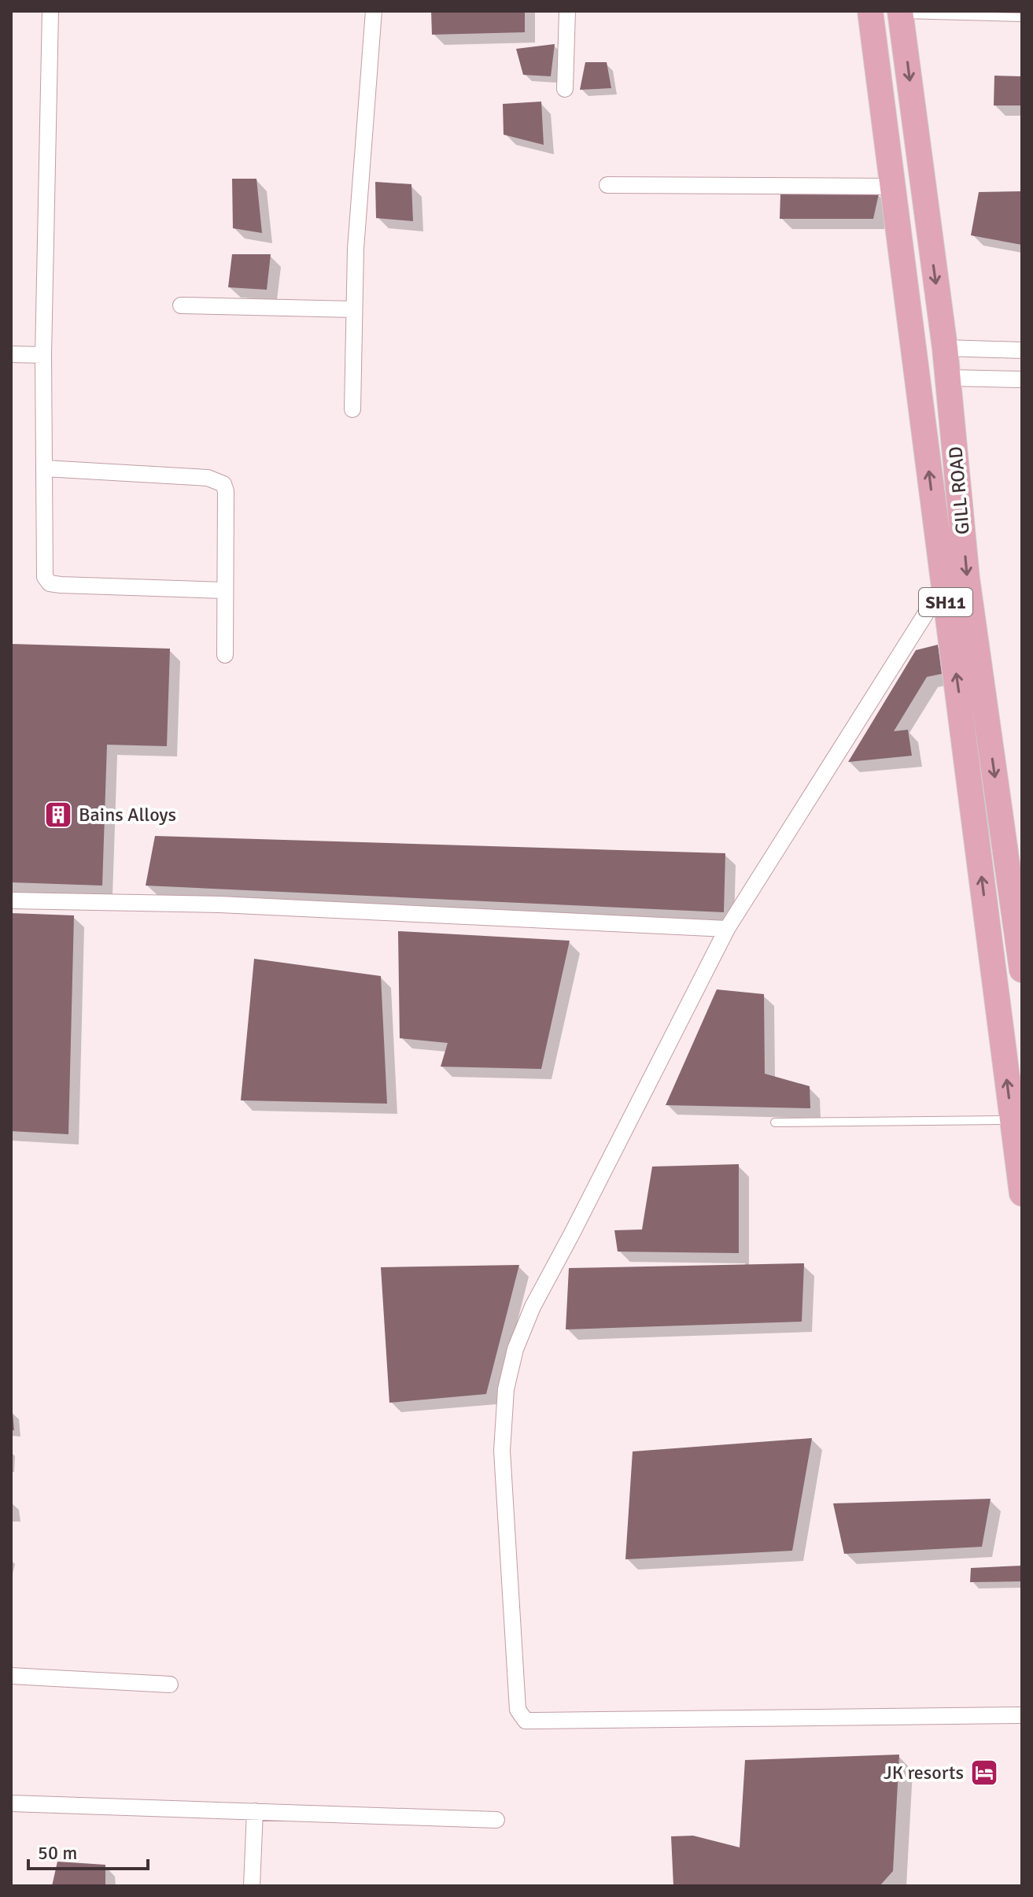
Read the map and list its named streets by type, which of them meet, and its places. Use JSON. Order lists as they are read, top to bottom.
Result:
{
  "streets": {
    "main road": ["GILL ROAD", "SH11"]
  },
  "places": {
    "building": ["Bains Alloys"],
    "hotel": ["JK resorts"]
  },
  "scale_bar": "50 m"
}
